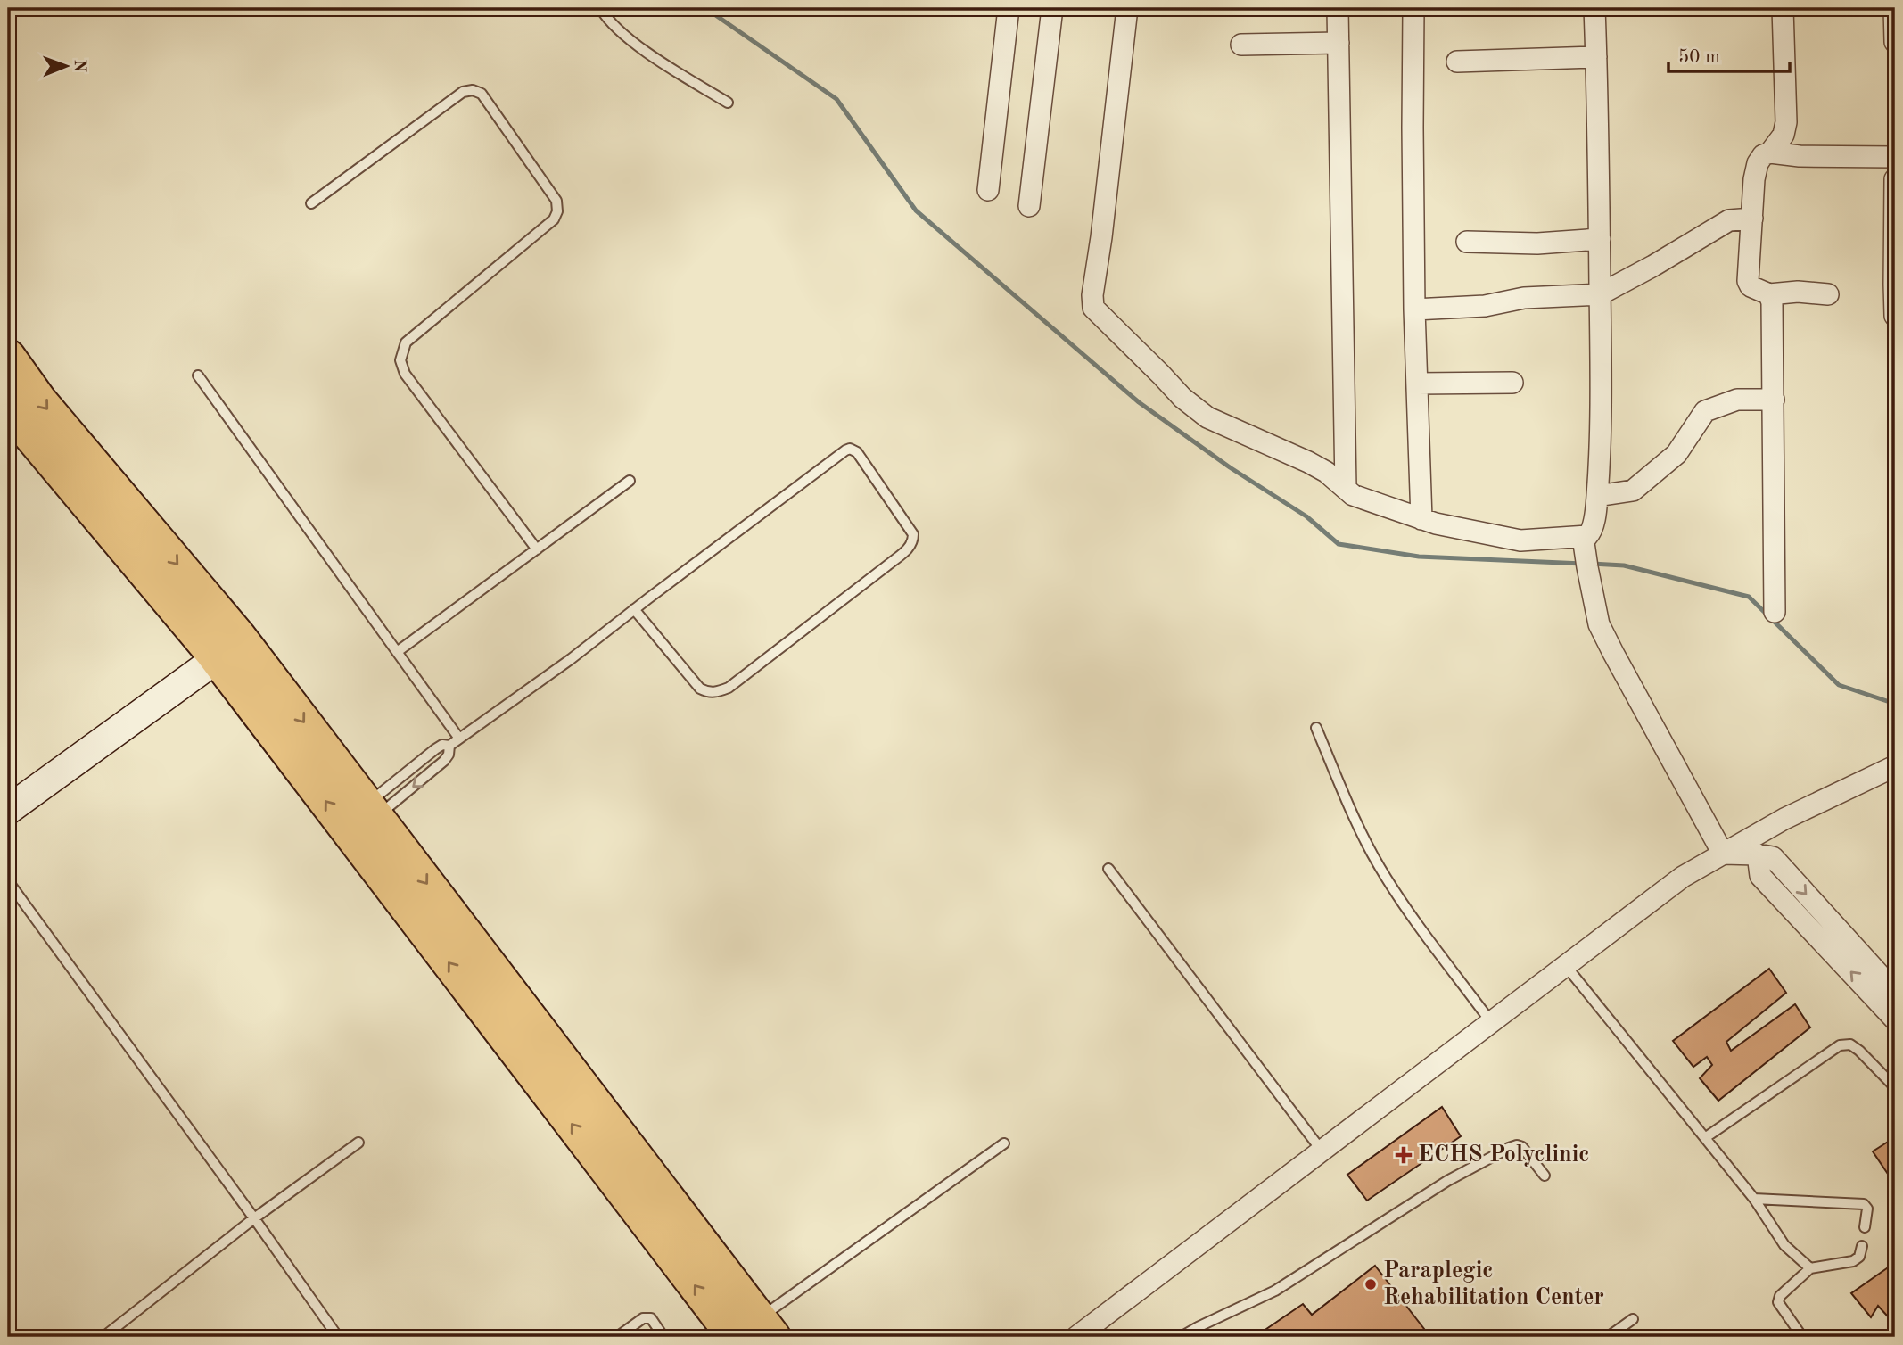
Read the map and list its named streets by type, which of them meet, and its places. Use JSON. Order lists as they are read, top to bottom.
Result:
{
  "places": {
    "health": ["ECHS Polyclinic"],
    "other": ["Paraplegic Rehabilitation Center"]
  },
  "scale_bar": "50 m",
  "north": "right"
}
